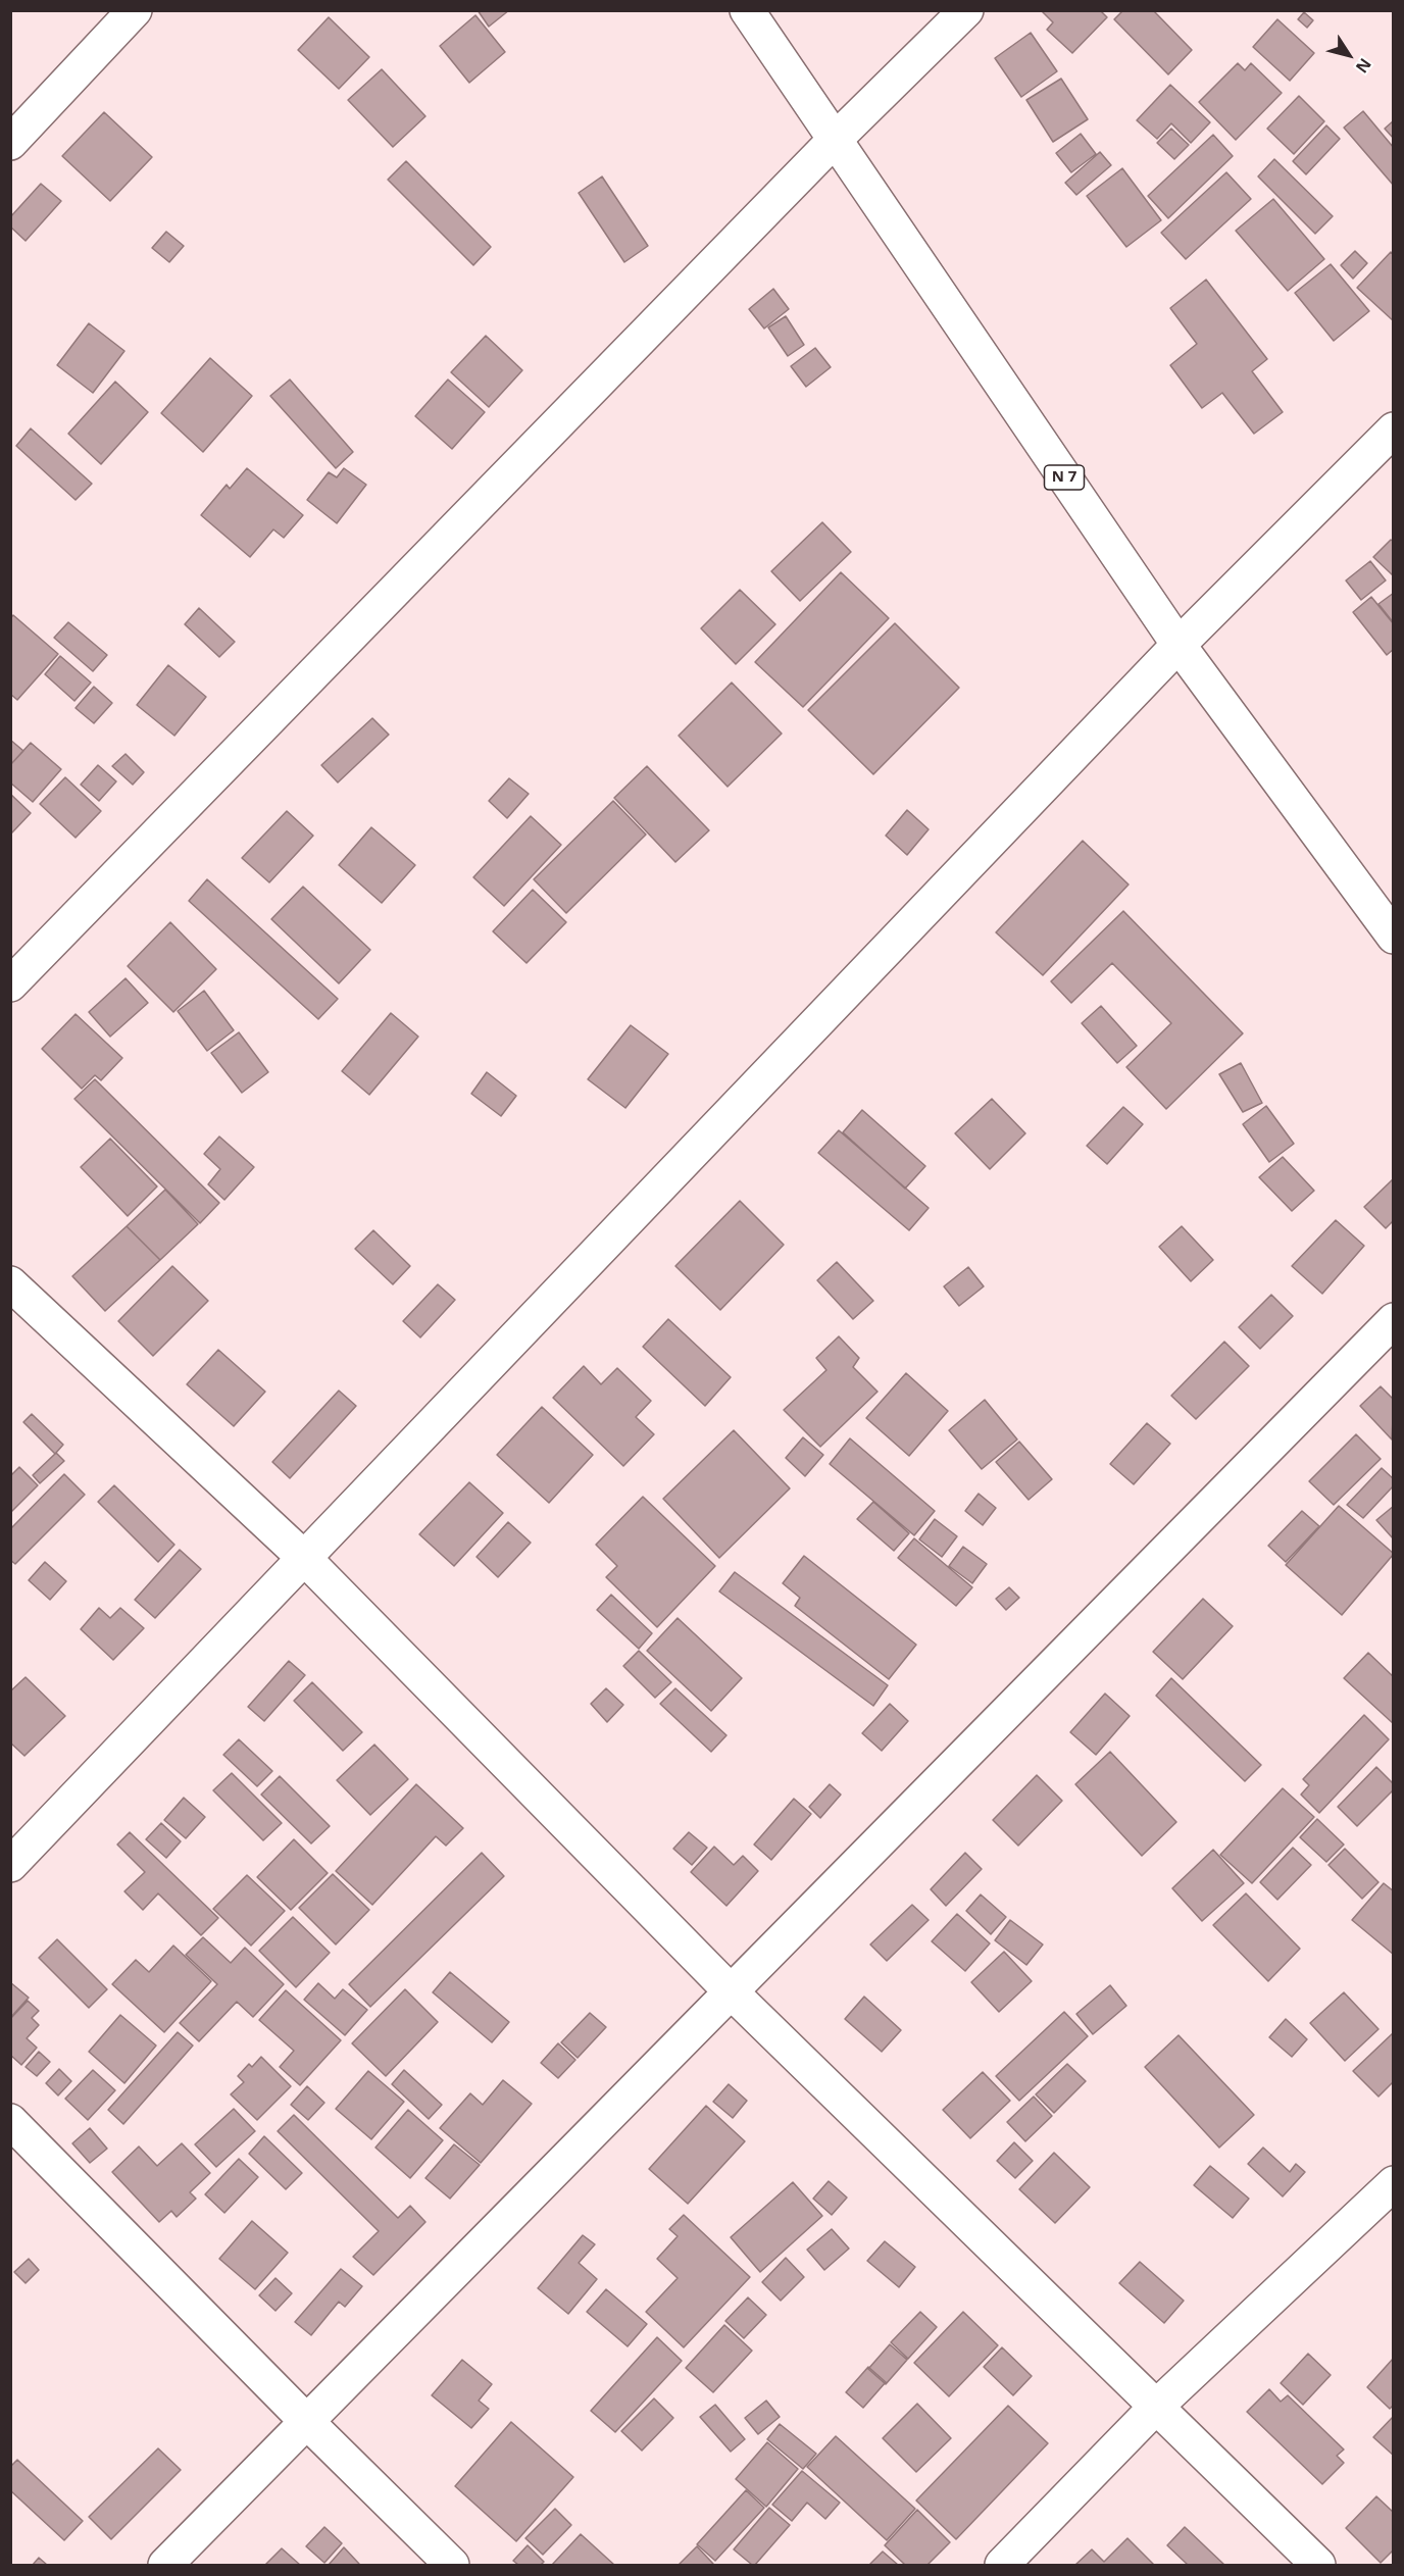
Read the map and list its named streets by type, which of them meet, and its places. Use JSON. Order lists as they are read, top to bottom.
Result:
{
  "streets": {
    "main road": ["N 7"]
  },
  "north": "bottom right"
}
